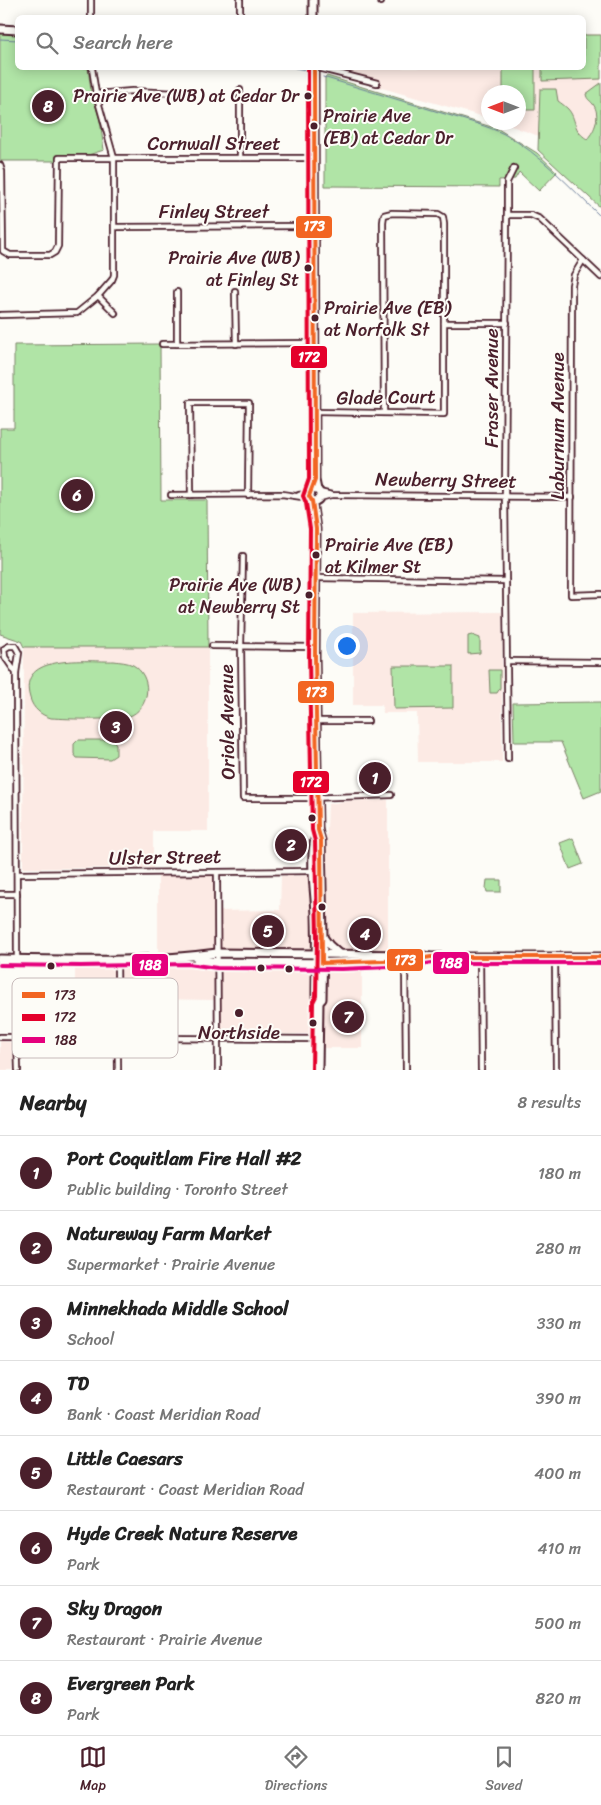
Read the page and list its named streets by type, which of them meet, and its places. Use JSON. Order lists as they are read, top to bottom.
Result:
{
  "streets": {
    "street": [
      "Cornwall Street",
      "Finley Street",
      "Fraser Avenue",
      "Glade Court",
      "Laburnum Avenue",
      "Newberry Street",
      "Oriole Avenue",
      "Ulster Street"
    ]
  },
  "crossings": [
    ["Fraser Avenue", "Newberry Street"],
    ["Laburnum Avenue", "Newberry Street"]
  ],
  "places": [
    "Prairie Ave (WB) at Cedar Dr",
    "Prairie Ave (EB) at Cedar Dr",
    "Prairie Ave (WB) at Finley St",
    "Prairie Ave (EB) at Norfolk St",
    "Prairie Ave (EB) at Kilmer St",
    "Prairie Ave (WB) at Newberry St",
    "Northside"
  ],
  "lines": ["transit line 173", "transit line 172", "transit line 188"],
  "legend": ["173", "172", "188"],
  "north": "left",
  "page": {
    "search": "Search here",
    "pins": [
      "8",
      "6",
      "3",
      "1",
      "2",
      "5",
      "4",
      "7"
    ],
    "heading": ["Nearby", "8 results"],
    "list": [
      {
        "mark": "1",
        "name": "Port Coquitlam Fire Hall #2",
        "note": "Public building · Toronto Street",
        "value": "180 m"
      },
      {
        "mark": "2",
        "name": "Natureway Farm Market",
        "note": "Supermarket · Prairie Avenue",
        "value": "280 m"
      },
      {
        "mark": "3",
        "name": "Minnekhada Middle School",
        "note": "School",
        "value": "330 m"
      },
      {
        "mark": "4",
        "name": "TD",
        "note": "Bank · Coast Meridian Road",
        "value": "390 m"
      },
      {
        "mark": "5",
        "name": "Little Caesars",
        "note": "Restaurant · Coast Meridian Road",
        "value": "400 m"
      },
      {
        "mark": "6",
        "name": "Hyde Creek Nature Reserve",
        "note": "Park",
        "value": "410 m"
      },
      {
        "mark": "7",
        "name": "Sky Dragon",
        "note": "Restaurant · Prairie Avenue",
        "value": "500 m"
      },
      {
        "mark": "8",
        "name": "Evergreen Park",
        "note": "Park",
        "value": "820 m"
      }
    ],
    "nav": ["Map", "Directions", "Saved"]
  }
}
